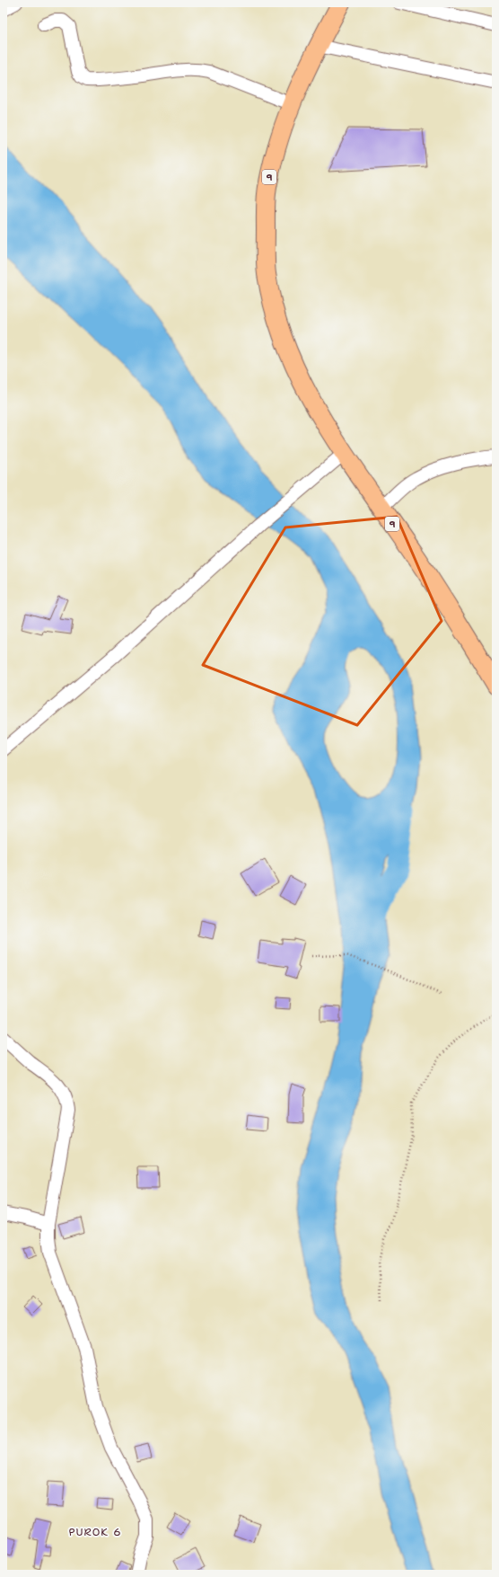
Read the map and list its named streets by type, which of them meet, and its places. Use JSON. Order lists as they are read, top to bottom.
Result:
{
  "streets": {
    "highway": ["9"]
  },
  "districts": ["PUROK 6"]
}
